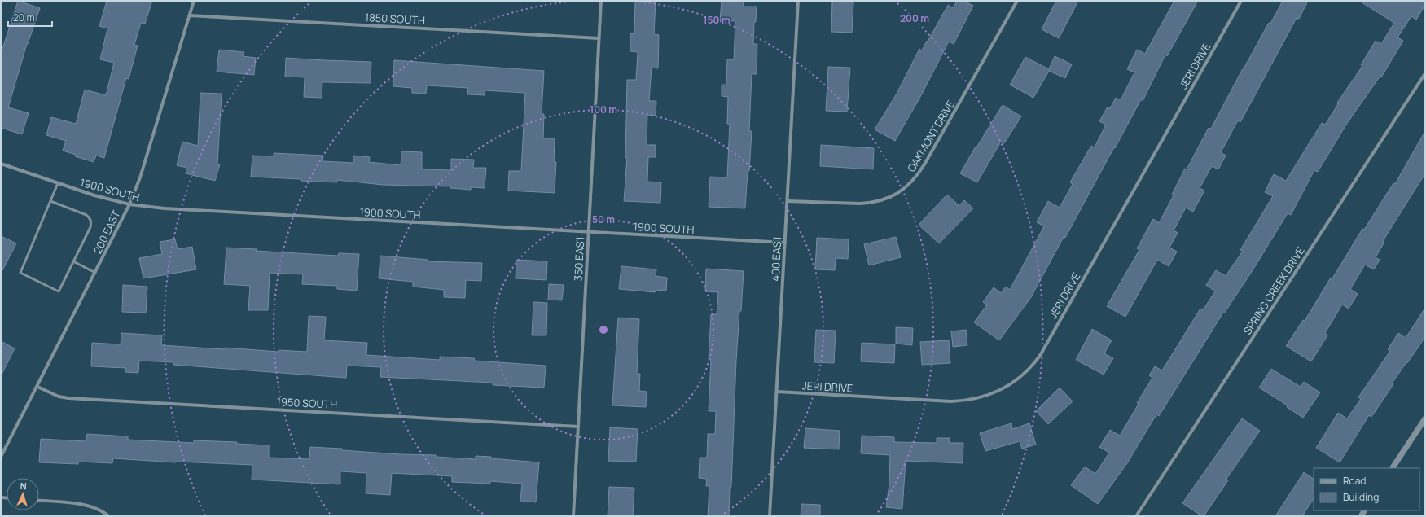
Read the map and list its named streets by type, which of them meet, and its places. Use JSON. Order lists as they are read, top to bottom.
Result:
{
  "streets": {
    "street": [
      "1850 SOUTH",
      "JERI DRIVE",
      "OAKMONT DRIVE",
      "1900 SOUTH",
      "200 EAST",
      "350 EAST",
      "400 EAST",
      "SPRING CREEK DRIVE",
      "1950 SOUTH"
    ]
  },
  "crossings": [
    ["1850 SOUTH", "200 EAST"],
    ["1850 SOUTH", "350 EAST"],
    ["JERI DRIVE", "400 EAST"],
    ["OAKMONT DRIVE", "400 EAST"],
    ["1900 SOUTH", "200 EAST"],
    ["1900 SOUTH", "350 EAST"],
    ["1900 SOUTH", "400 EAST"],
    ["200 EAST", "1950 SOUTH"],
    ["350 EAST", "1950 SOUTH"]
  ],
  "legend": ["Road", "Building"],
  "scale_bar": "20 m",
  "north": "top",
  "rings": [
    "200 m",
    "150 m",
    "100 m",
    "50 m"
  ]
}
